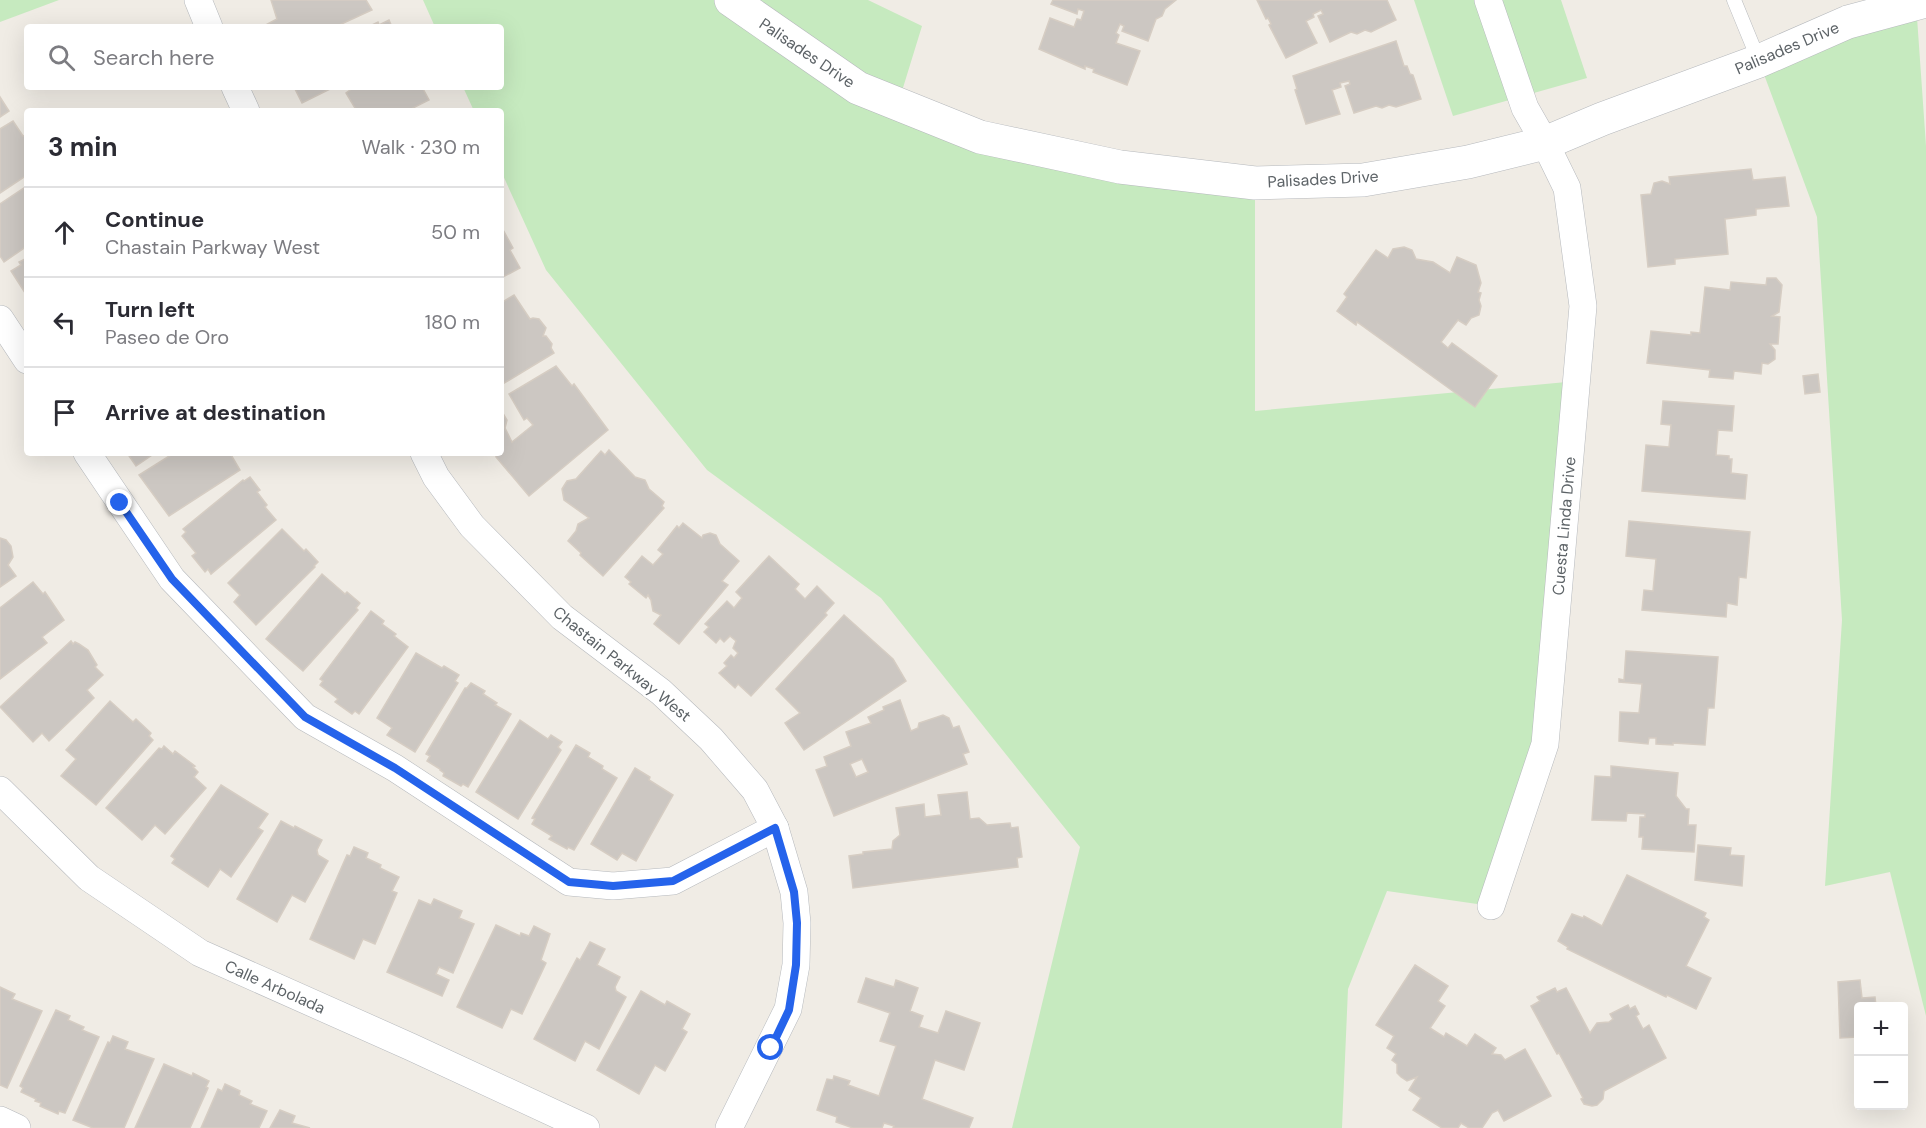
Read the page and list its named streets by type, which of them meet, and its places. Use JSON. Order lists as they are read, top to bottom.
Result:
{
  "streets": {
    "street": [
      "Palisades Drive",
      "Cuesta Linda Drive",
      "Chastain Parkway West",
      "Calle Arbolada"
    ]
  },
  "crossings": [
    ["Palisades Drive", "Cuesta Linda Drive"]
  ],
  "page": {
    "search": "Search here",
    "heading": ["3 min", "Walk · 230 m"],
    "list": [
      ["Continue", "Chastain Parkway West", "50 m"],
      ["Turn left", "Paseo de Oro", "180 m"],
      "Arrive at destination"
    ],
    "map_buttons": ["+", "−"]
  }
}
